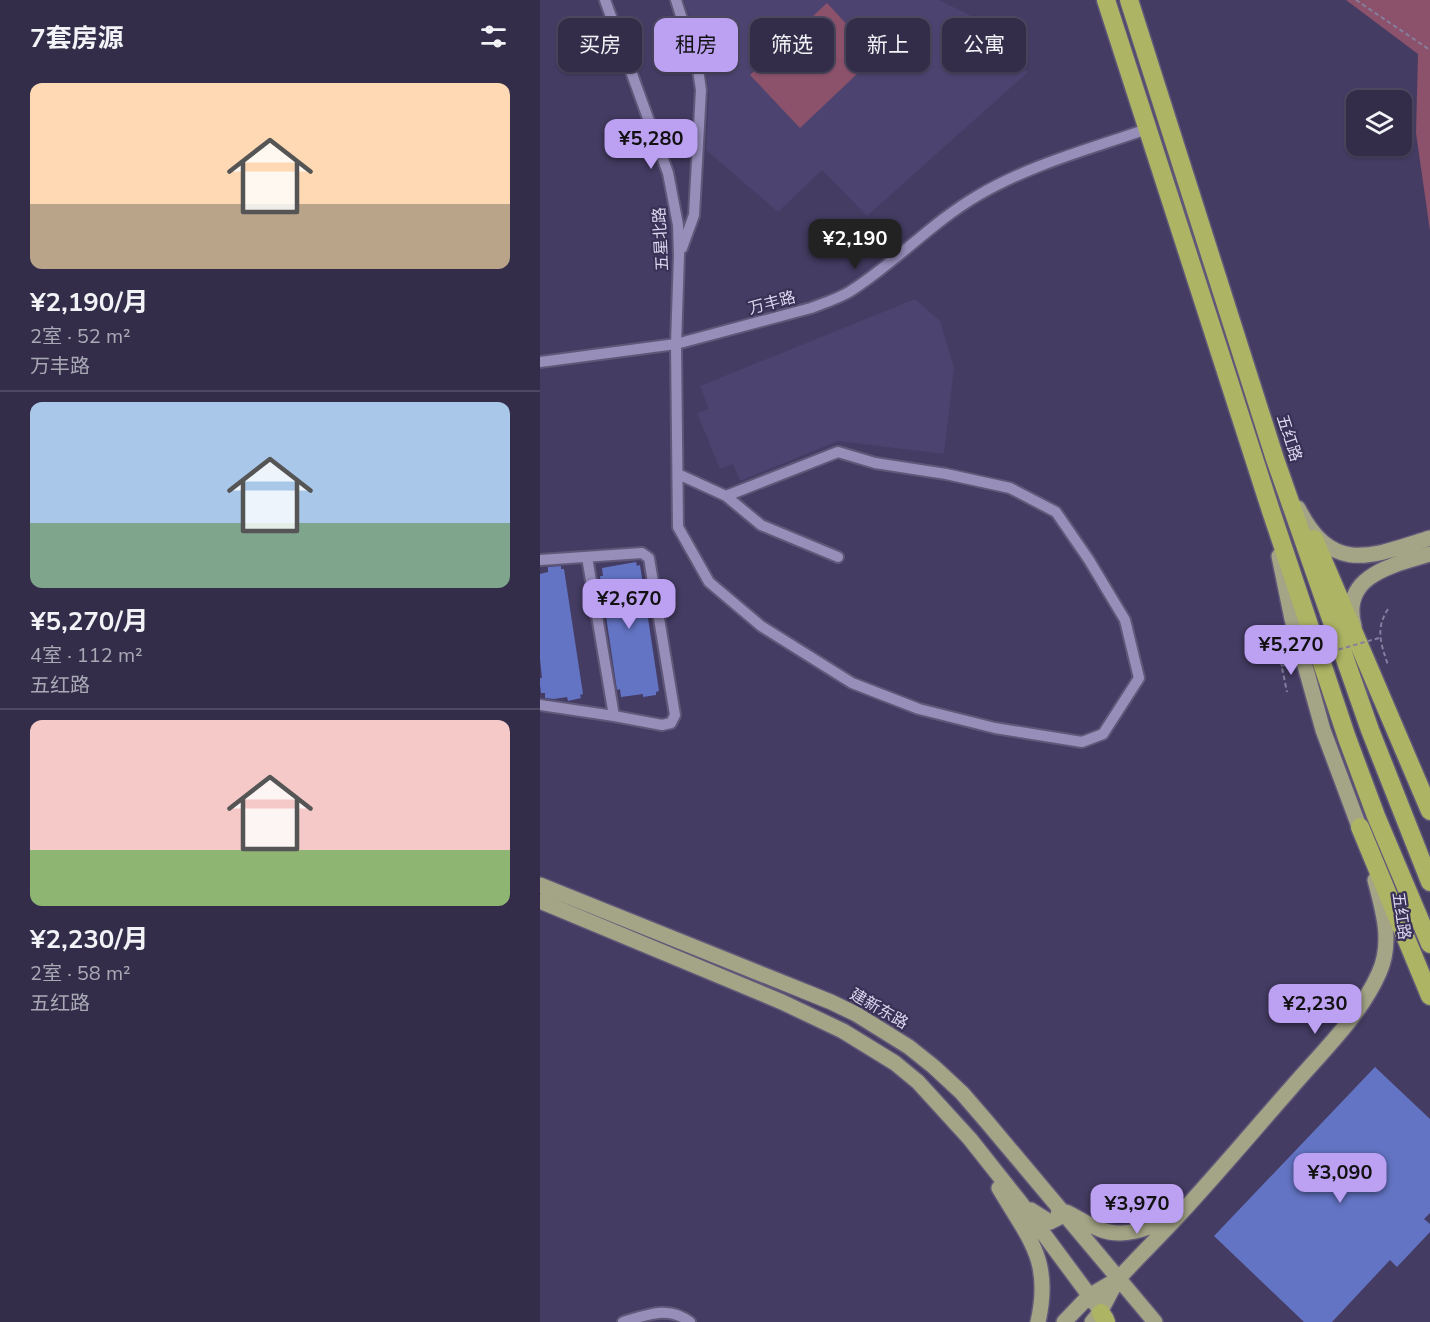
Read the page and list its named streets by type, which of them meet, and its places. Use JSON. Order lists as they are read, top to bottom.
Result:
{
  "streets": {
    "highway": ["五红路"],
    "main road": ["建新东路"],
    "street": ["五星北路", "万丰路"]
  },
  "crossings": [
    ["五星北路", "万丰路"],
    ["万丰路", "五红路"],
    ["五红路", "建新东路"]
  ],
  "page": {
    "heading": "7套房源",
    "chip": [
      "买房",
      "租房",
      "筛选",
      "新上",
      "公寓"
    ],
    "list": [
      {
        "name": "¥2,190/月",
        "note": "2室 · 52 m² · 万丰路"
      },
      {
        "name": "¥5,270/月",
        "note": "4室 · 112 m² · 五红路"
      },
      {
        "name": "¥2,230/月",
        "note": "2室 · 58 m² · 五红路"
      }
    ],
    "price": [
      "¥5,280",
      "¥2,190",
      "¥2,670",
      "¥5,270",
      "¥2,230",
      "¥3,090",
      "¥3,970"
    ]
  }
}
